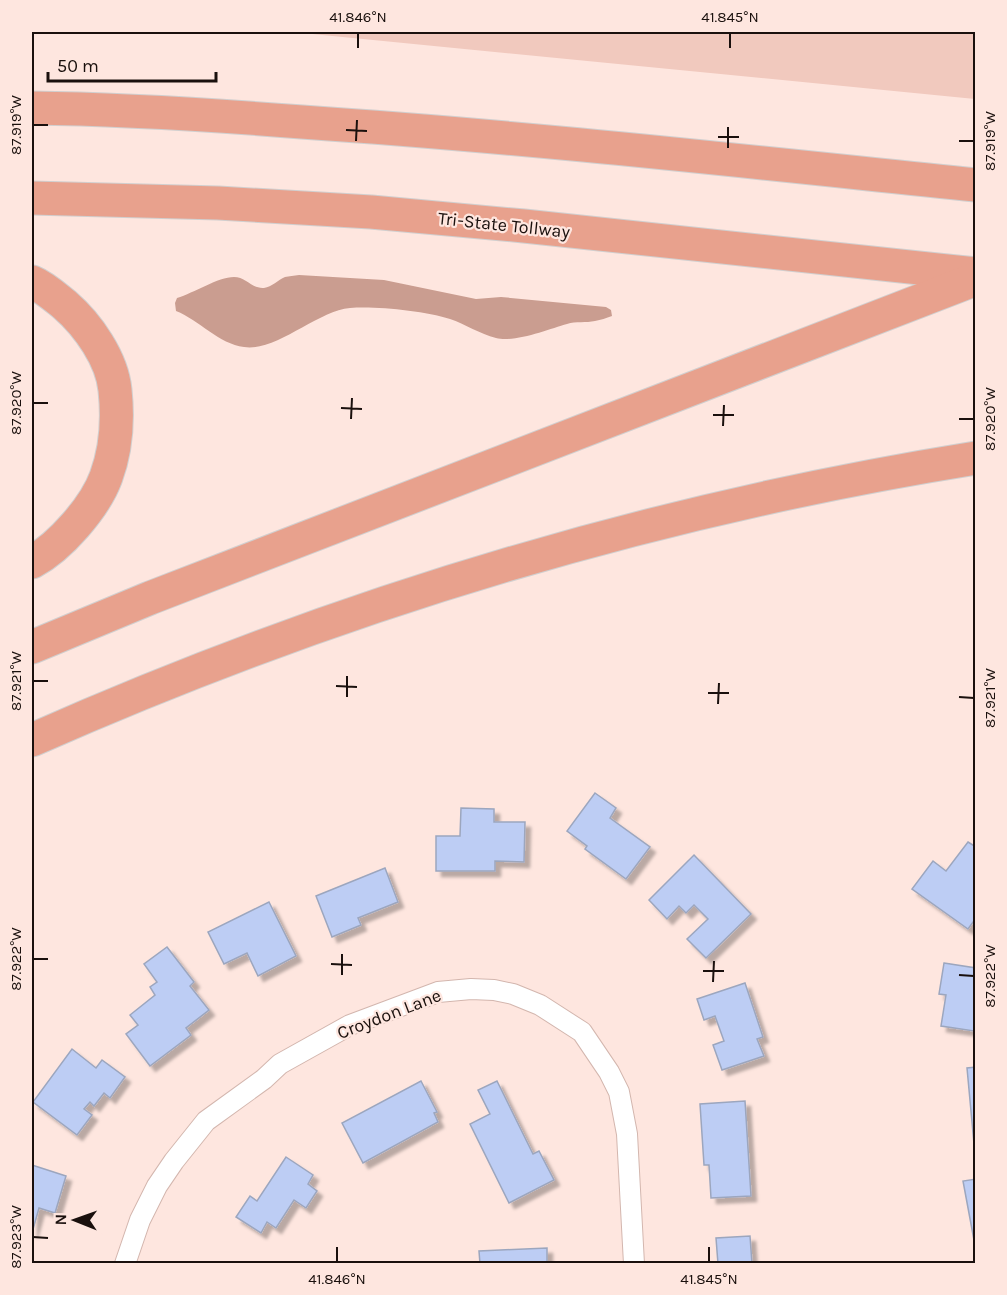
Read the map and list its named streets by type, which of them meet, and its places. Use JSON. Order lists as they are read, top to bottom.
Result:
{
  "streets": {
    "highway": ["Tri-State Tollway"],
    "street": ["Croydon Lane"]
  },
  "scale_bar": "50 m",
  "north": "left",
  "coordinates": [
    "41.846°N",
    "41.845°N",
    "87.919°W",
    "87.920°W",
    "87.921°W",
    "87.922°W",
    "87.923°W"
  ]
}
